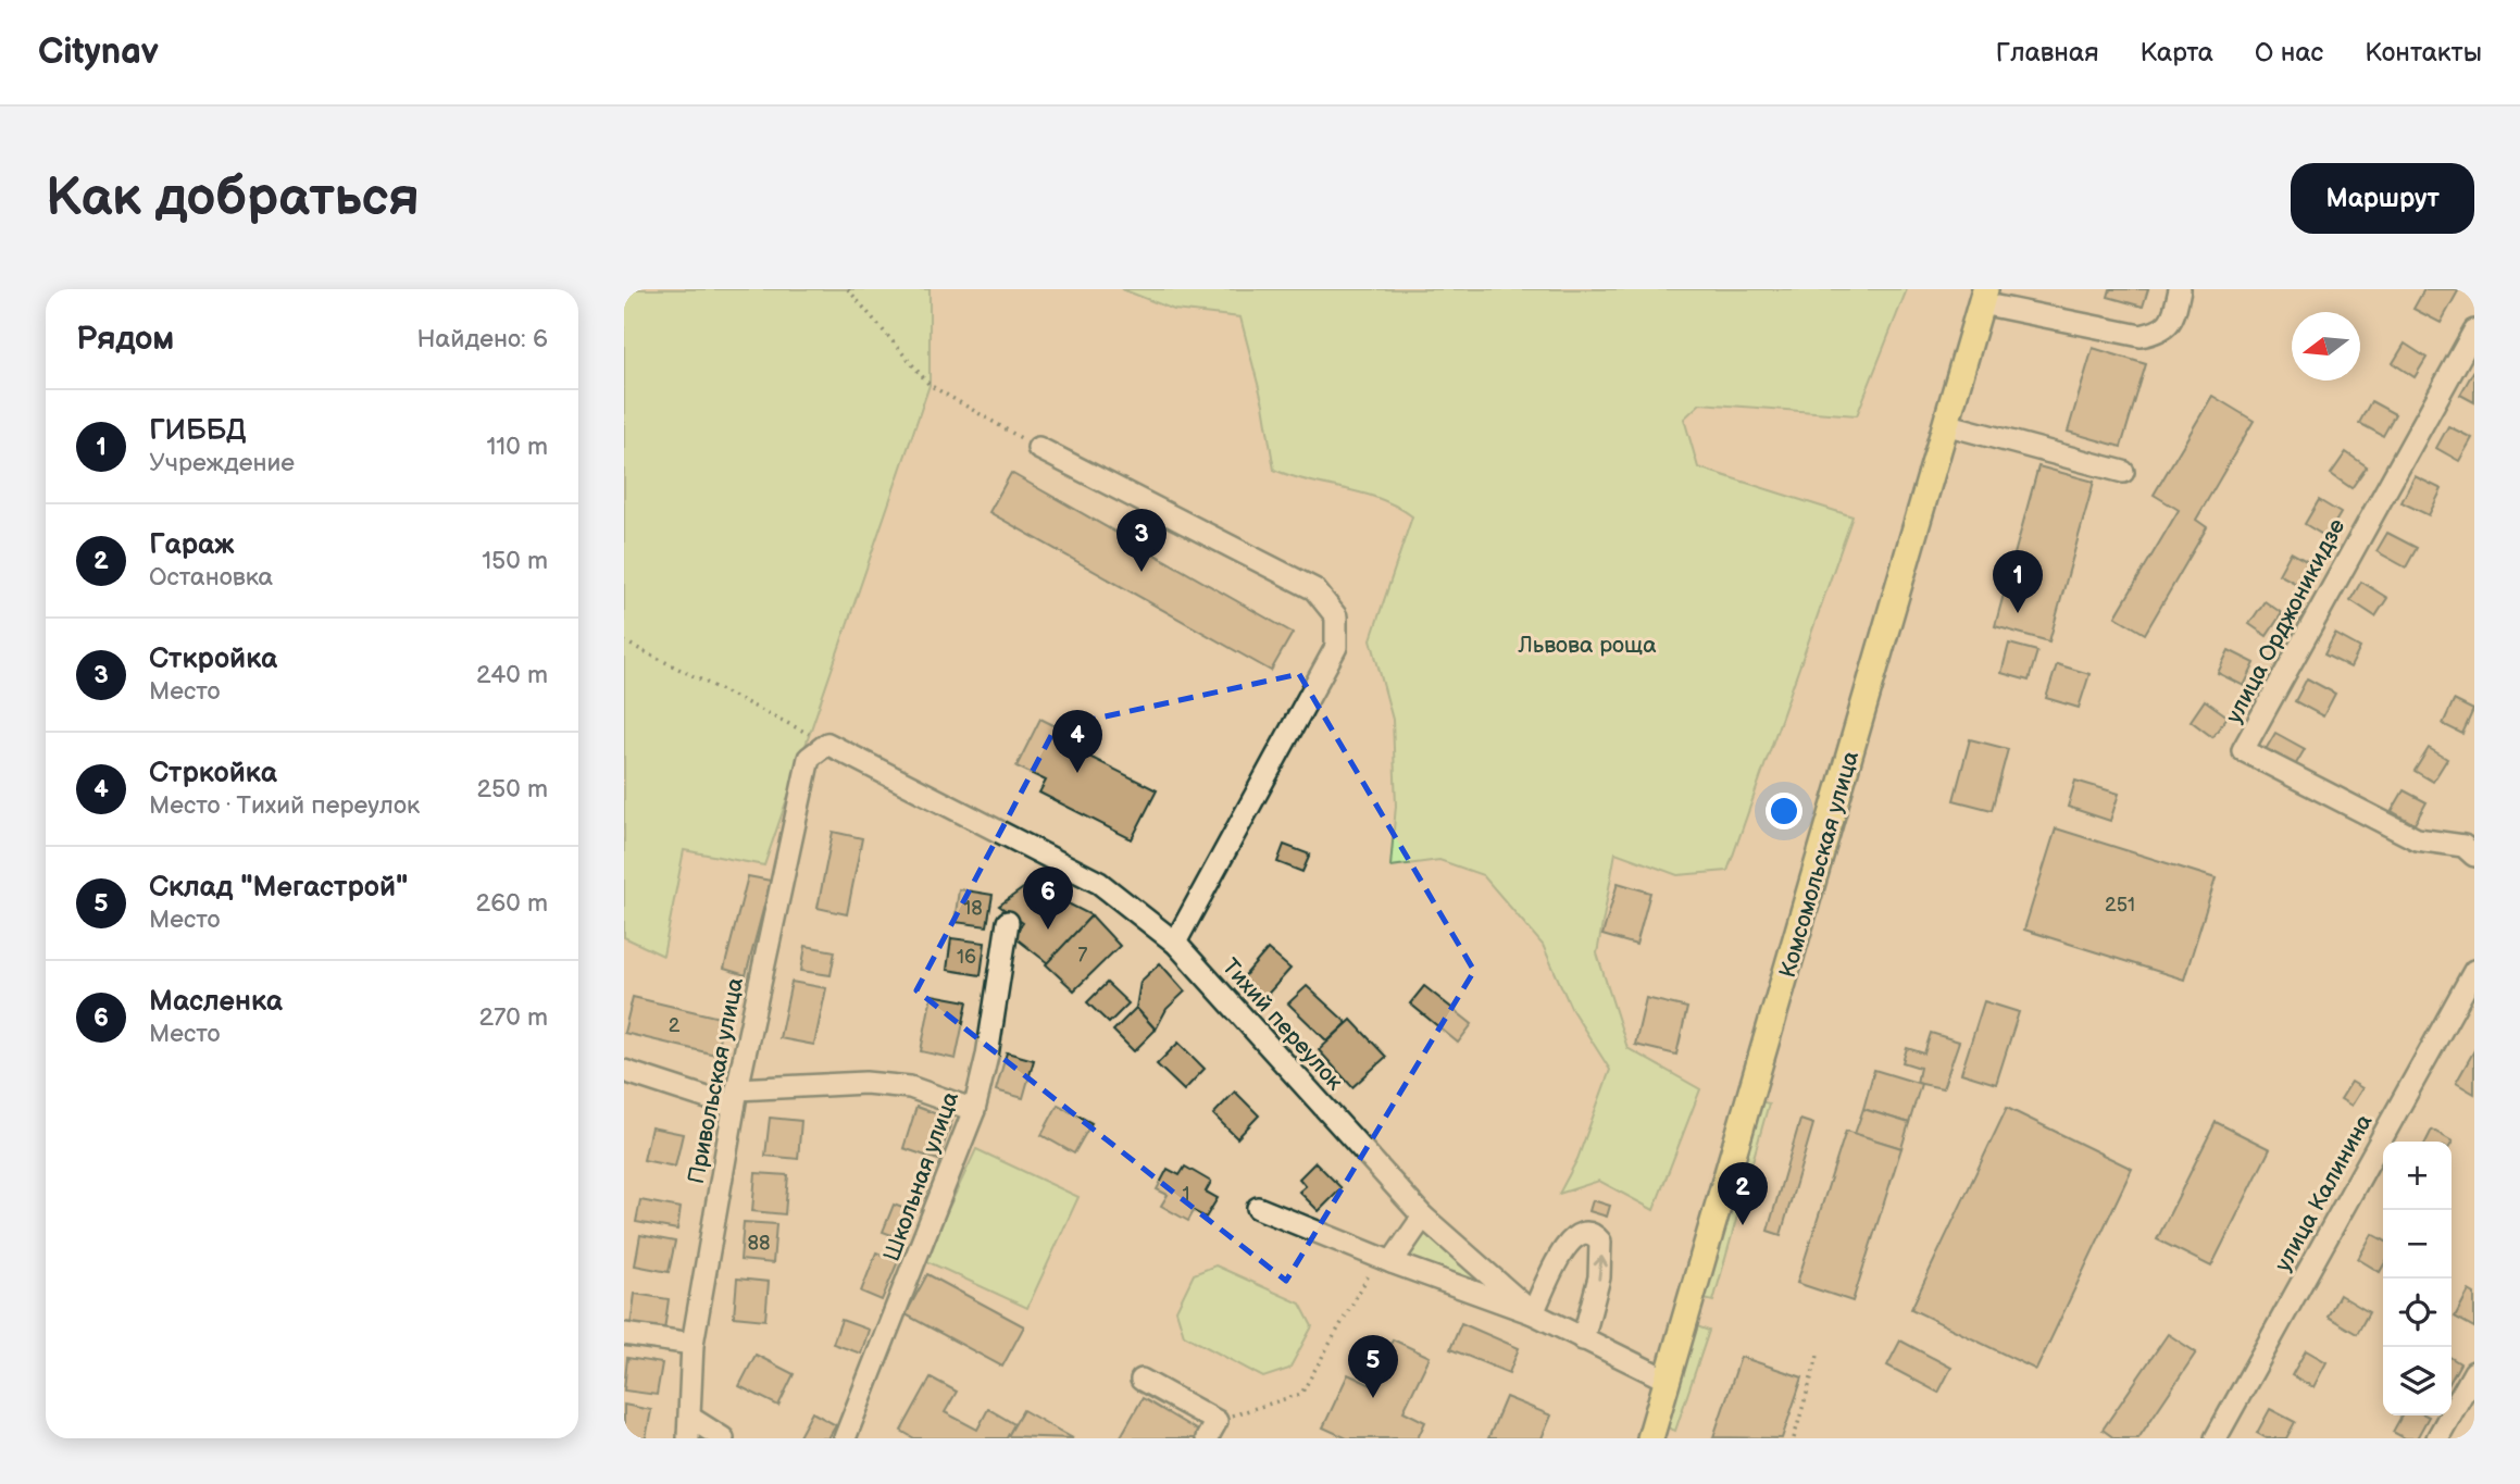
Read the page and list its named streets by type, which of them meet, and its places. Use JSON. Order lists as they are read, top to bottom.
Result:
{
  "streets": {
    "main road": ["Комсомольская улица"],
    "street": [
      "улица Орджоникидзе",
      "Тихий переулок",
      "Привольская улица",
      "Школьная улица",
      "улица Калинина"
    ]
  },
  "crossings": [
    ["Комсомольская улица", "Тихий переулок"],
    ["Тихий переулок", "Привольская улица"]
  ],
  "parks": ["Львова роща"],
  "house_numbers": [
    "251",
    "18",
    "7",
    "16",
    "2",
    "1",
    "88"
  ],
  "north": "left",
  "page": {
    "header": "Citynav",
    "nav": [
      "Главная",
      "Карта",
      "О нас",
      "Контакты"
    ],
    "buttons": "Маршрут",
    "title": "Как добраться",
    "heading": ["Рядом", "Найдено: 6"],
    "list": [
      {
        "mark": "1",
        "name": "ГИББД",
        "note": "Учреждение",
        "value": "110 m"
      },
      {
        "mark": "2",
        "name": "Гараж",
        "note": "Остановка",
        "value": "150 m"
      },
      {
        "mark": "3",
        "name": "Сткройка",
        "note": "Место",
        "value": "240 m"
      },
      {
        "mark": "4",
        "name": "Стркойка",
        "note": "Место · Тихий переулок",
        "value": "250 m"
      },
      {
        "mark": "5",
        "name": "Склад \"Мегастрой\"",
        "note": "Место",
        "value": "260 m"
      },
      {
        "mark": "6",
        "name": "Масленка",
        "note": "Место",
        "value": "270 m"
      }
    ],
    "pins": [
      "3",
      "1",
      "4",
      "6",
      "2",
      "5"
    ],
    "map_buttons": ["+", "−"]
  }
}
